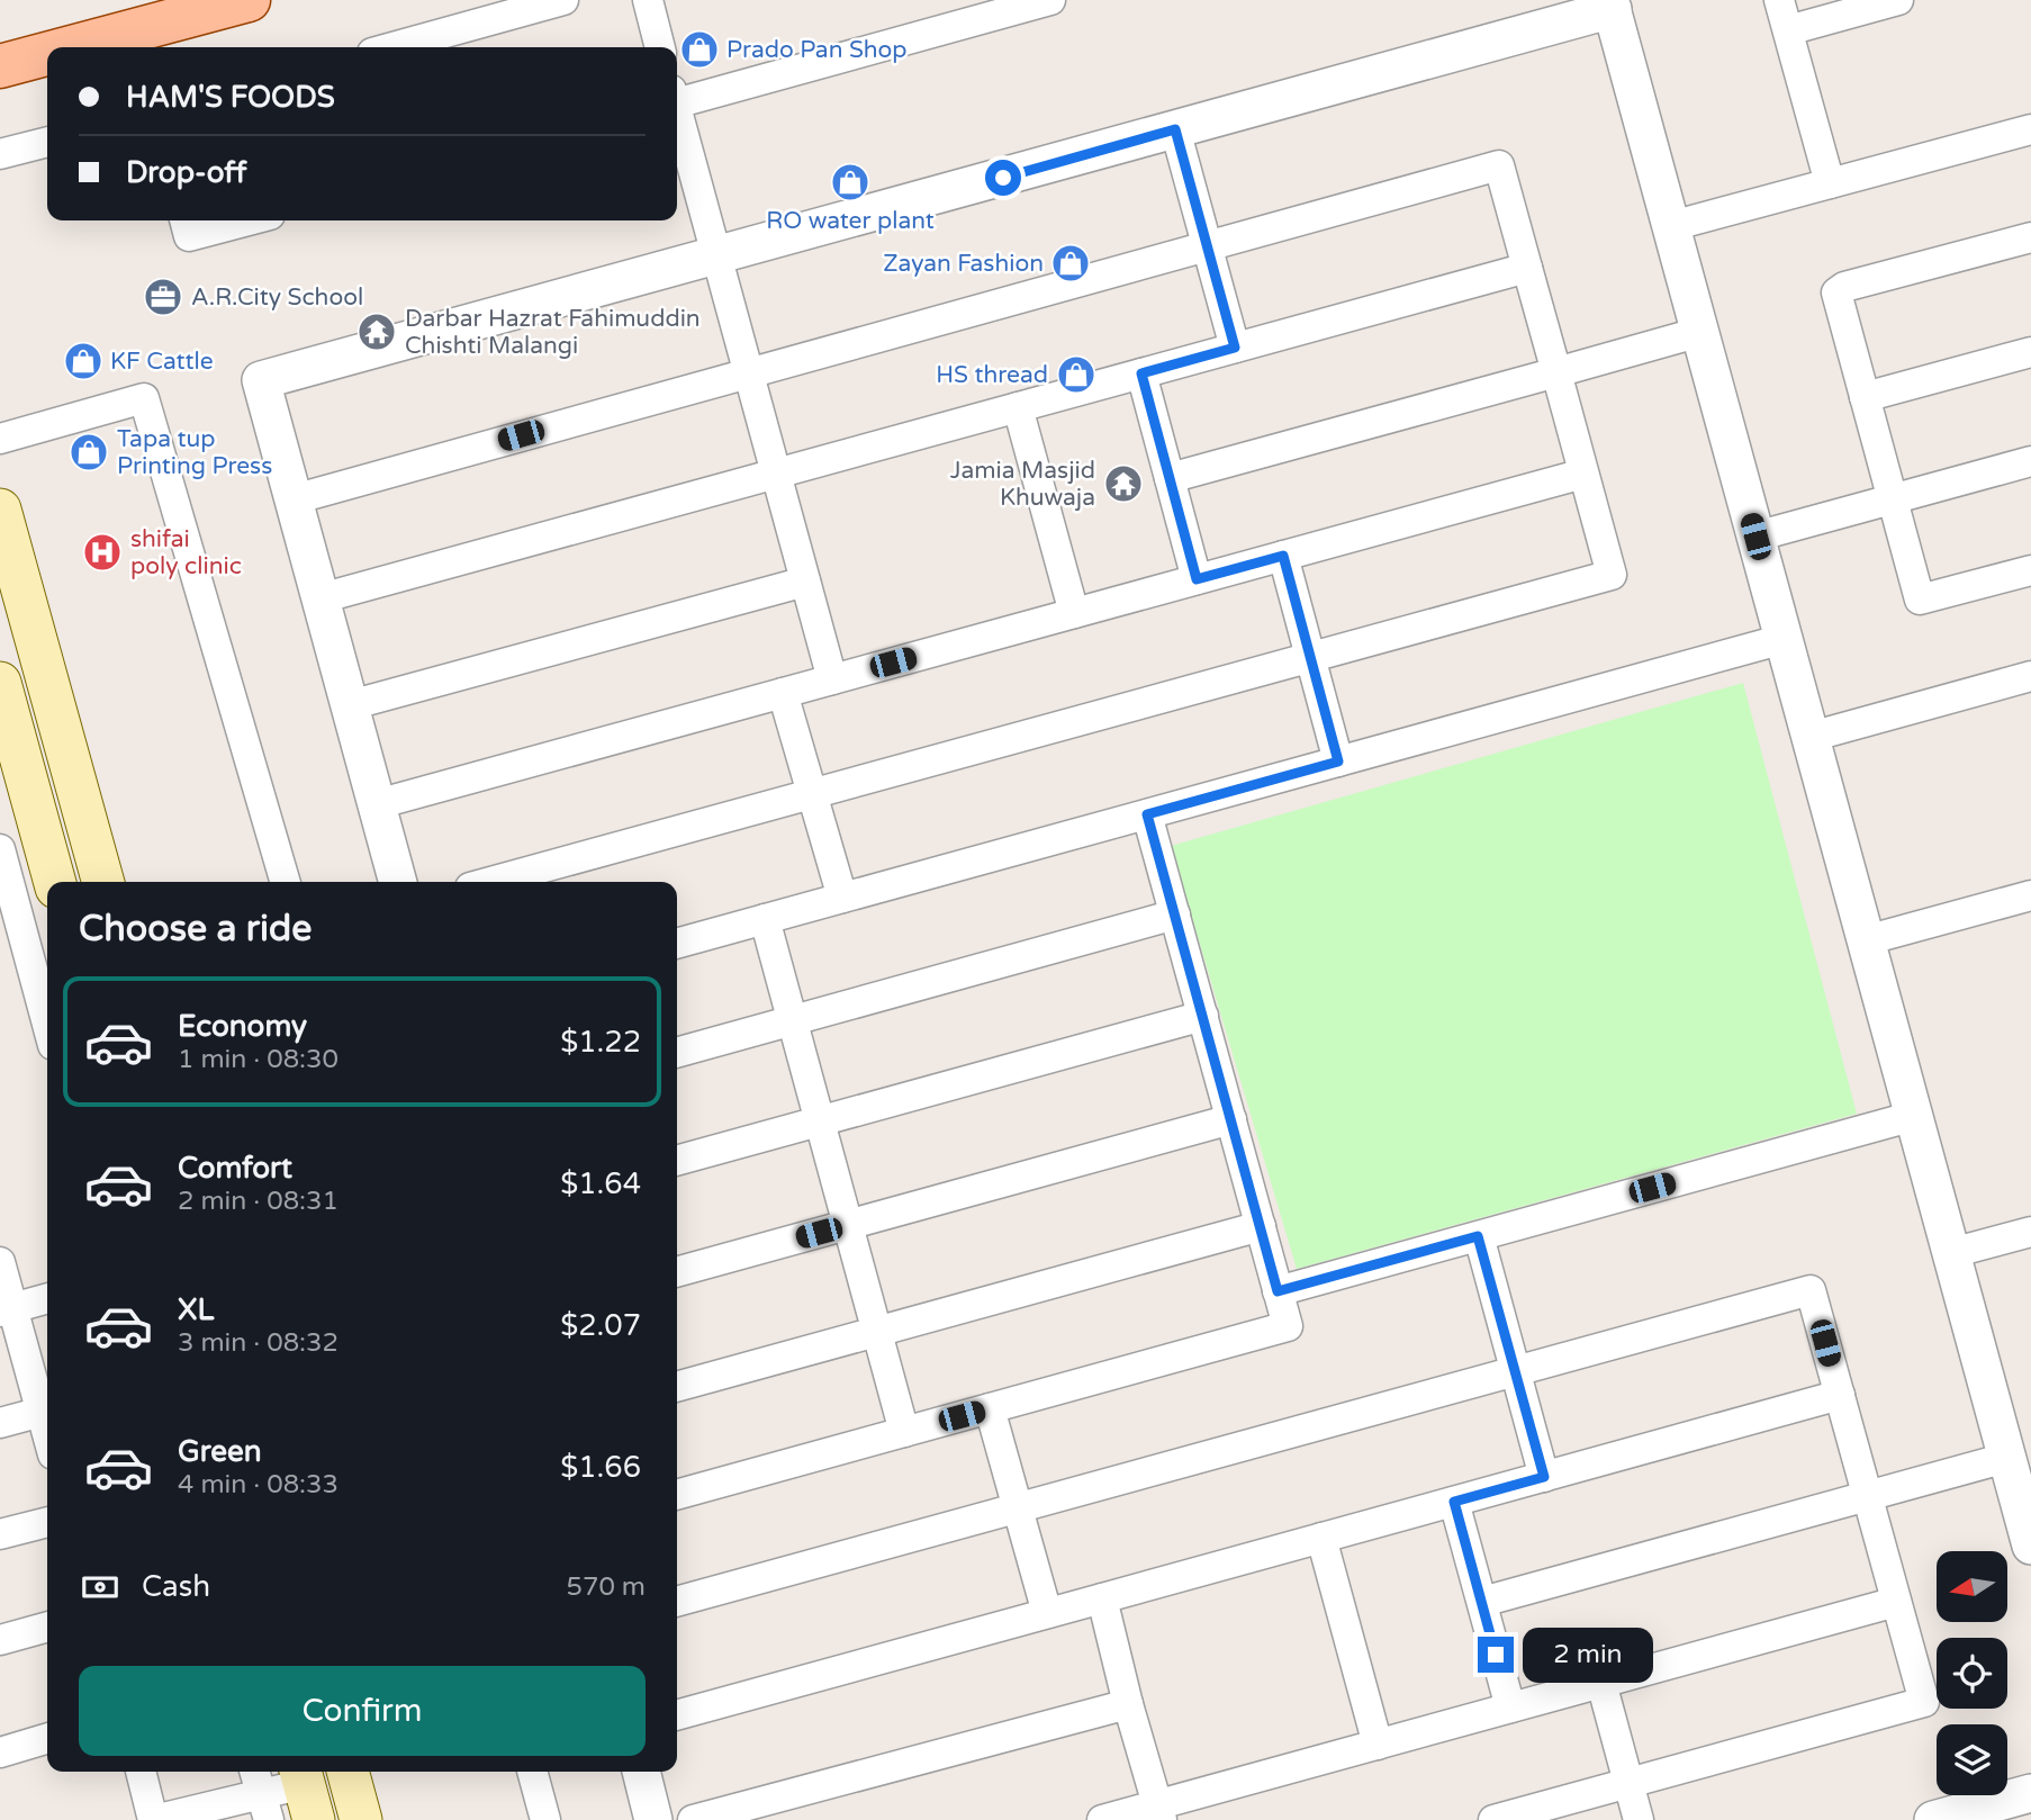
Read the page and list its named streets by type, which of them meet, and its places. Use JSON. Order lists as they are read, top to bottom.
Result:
{
  "places": {
    "shop": [
      "Prado Pan Shop",
      "RO water plant",
      "Zayan Fashion",
      "KF Cattle",
      "HS thread",
      "Tapa tup Printing Press"
    ],
    "office": ["A.R.City School"],
    "temple": ["Darbar Hazrat Fahimuddin Chishti Malangi", "Jamia Masjid Khuwaja"],
    "hospital": ["shifai poly clinic"]
  },
  "north": "left",
  "page": {
    "banner": ["HAM'S FOODS", "Drop-off"],
    "heading": "Choose a ride",
    "list": [
      {
        "name": "Economy",
        "note": "1 min · 08:30",
        "value": "$1.22"
      },
      {
        "name": "Comfort",
        "note": "2 min · 08:31",
        "value": "$1.64"
      },
      {
        "name": "XL",
        "note": "3 min · 08:32",
        "value": "$2.07"
      },
      {
        "name": "Green",
        "note": "4 min · 08:33",
        "value": "$1.66"
      }
    ],
    "pay": ["Cash", "570 m"],
    "bubble": "2 min",
    "buttons": "Confirm"
  }
}
